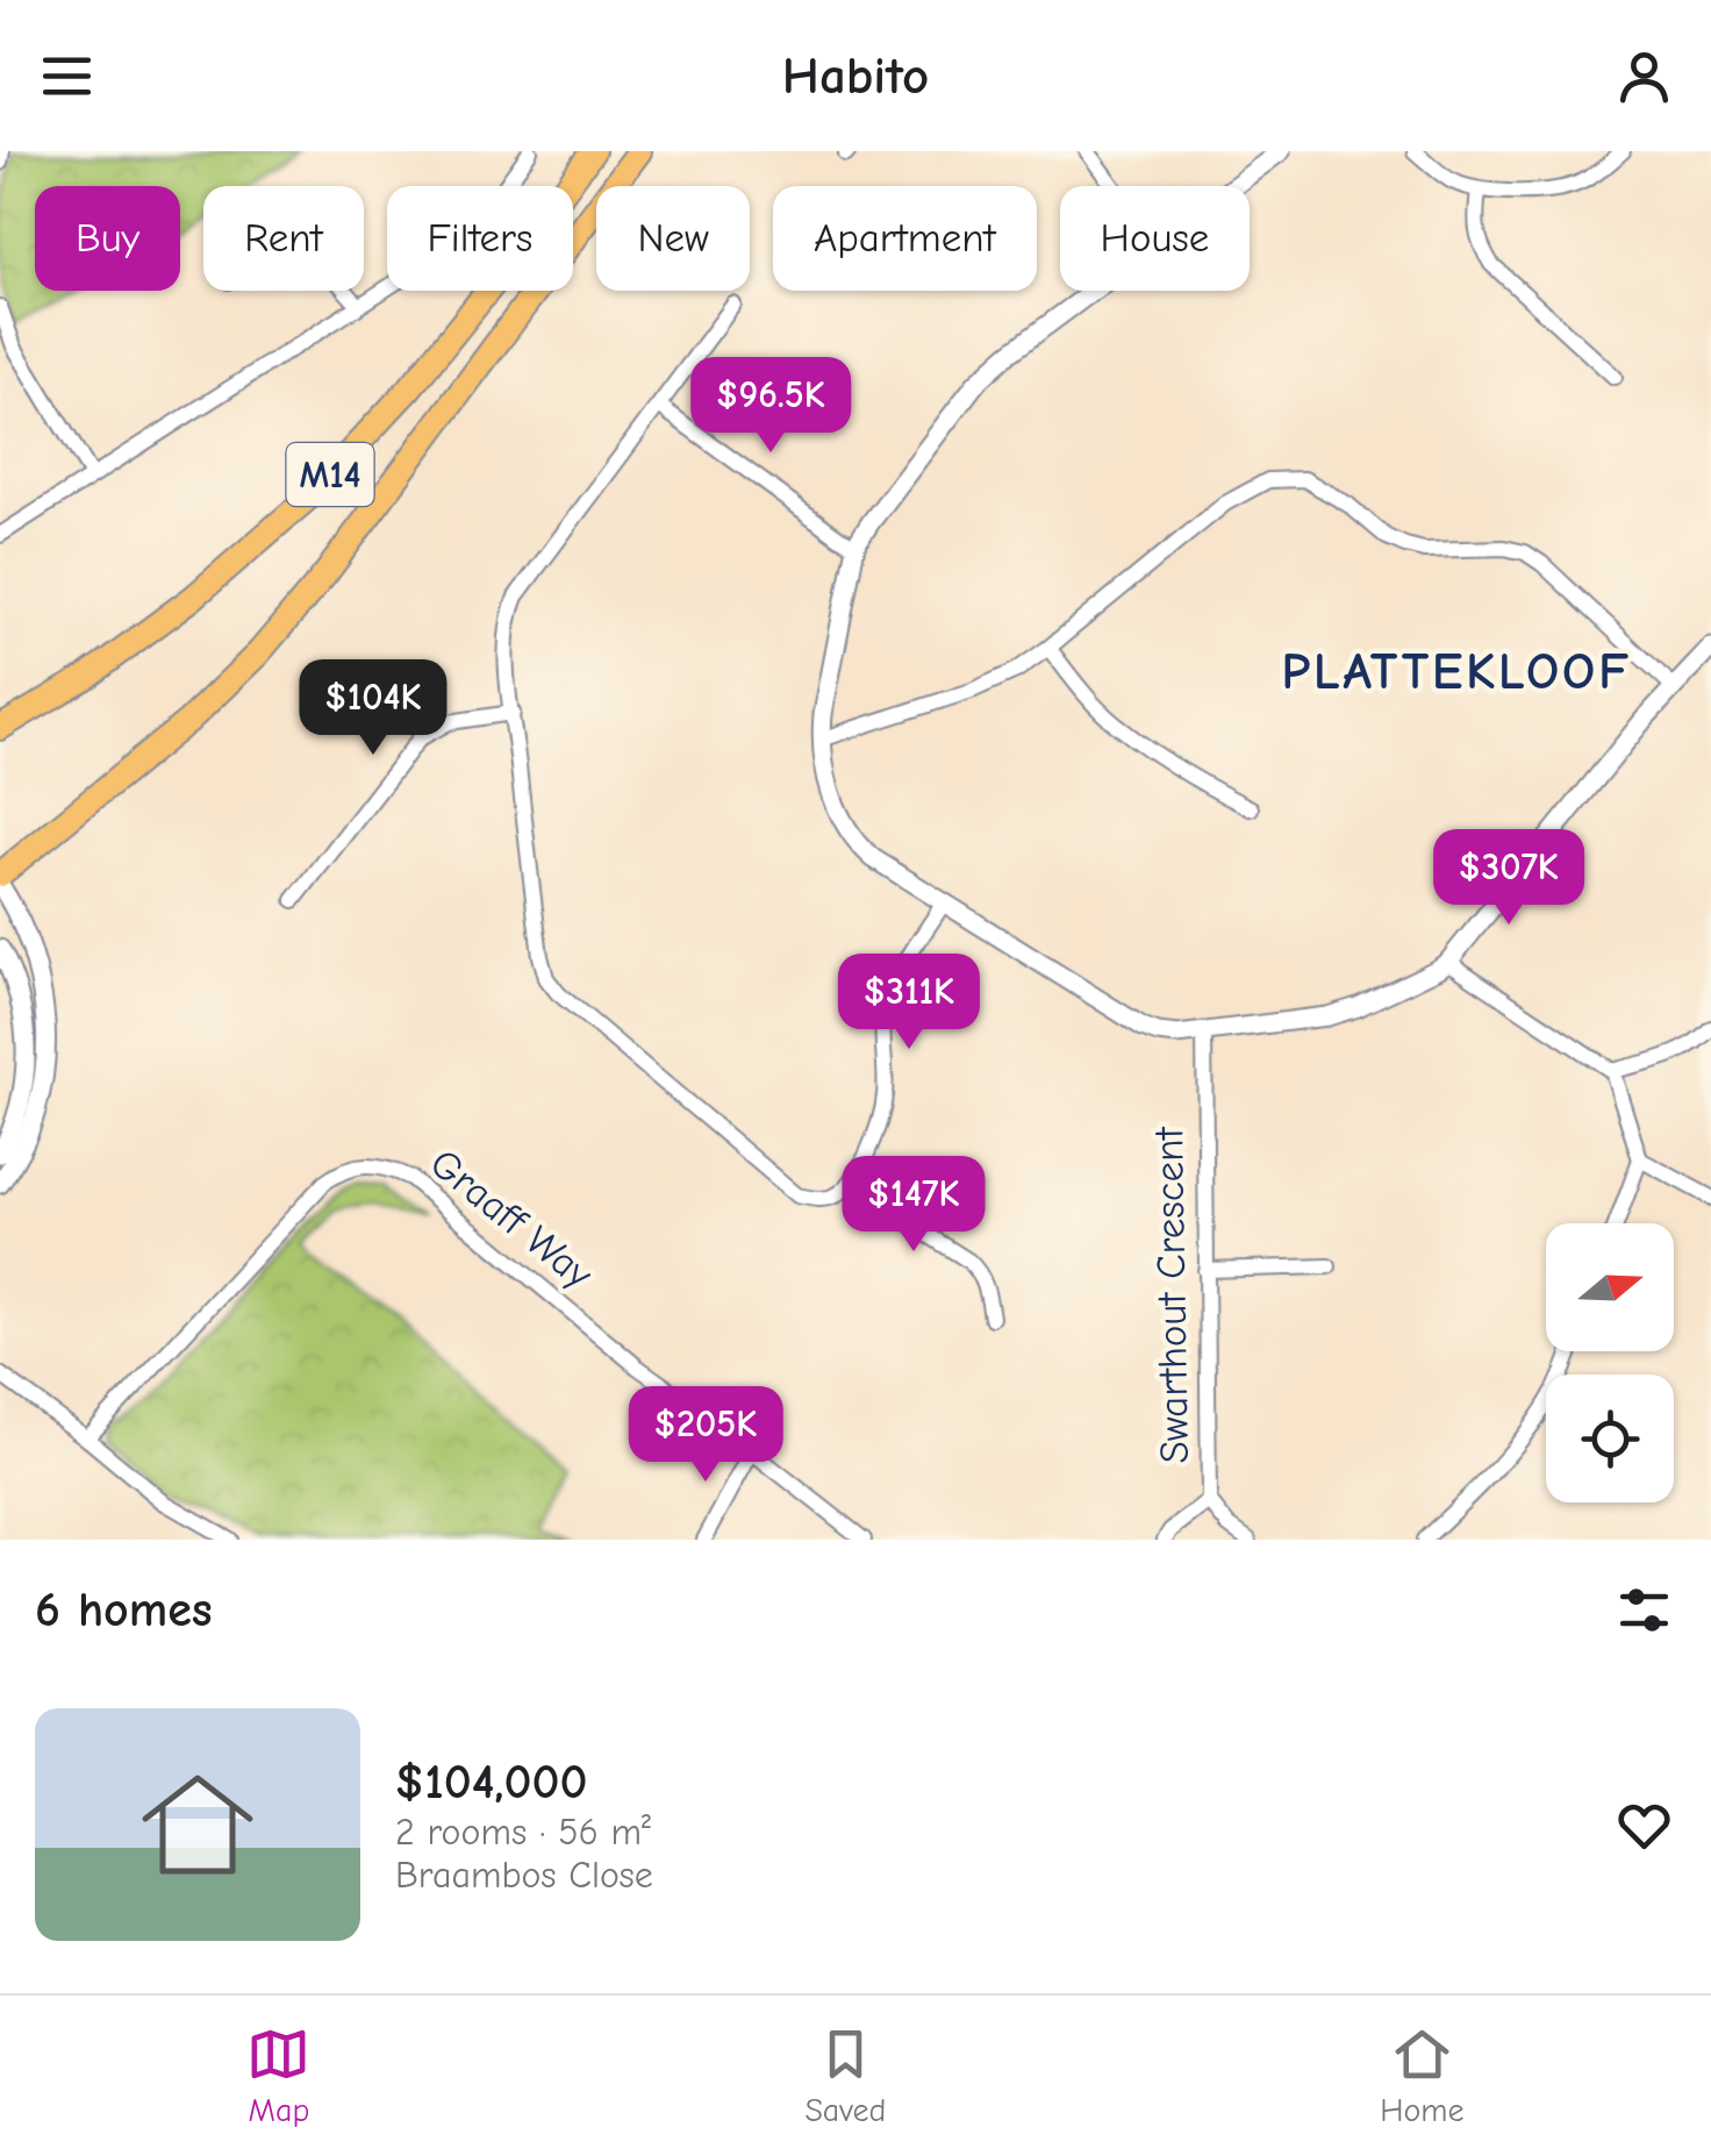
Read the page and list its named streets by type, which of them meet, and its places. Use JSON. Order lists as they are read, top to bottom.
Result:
{
  "streets": {
    "main road": ["M14"],
    "street": ["Graaff Way", "Swarthout Crescent"]
  },
  "districts": ["PLATTEKLOOF"],
  "north": "right",
  "page": {
    "header": "Habito",
    "chip": [
      "Buy",
      "Rent",
      "Filters",
      "New",
      "Apartment",
      "House"
    ],
    "price": [
      "$96.5K",
      "$104K",
      "$307K",
      "$311K",
      "$147K",
      "$205K"
    ],
    "heading": "6 homes",
    "list": [
      {
        "name": "$104,000",
        "note": "2 rooms · 56 m² · Braambos Close"
      }
    ],
    "tabs": ["Map", "Saved", "Home"]
  }
}
